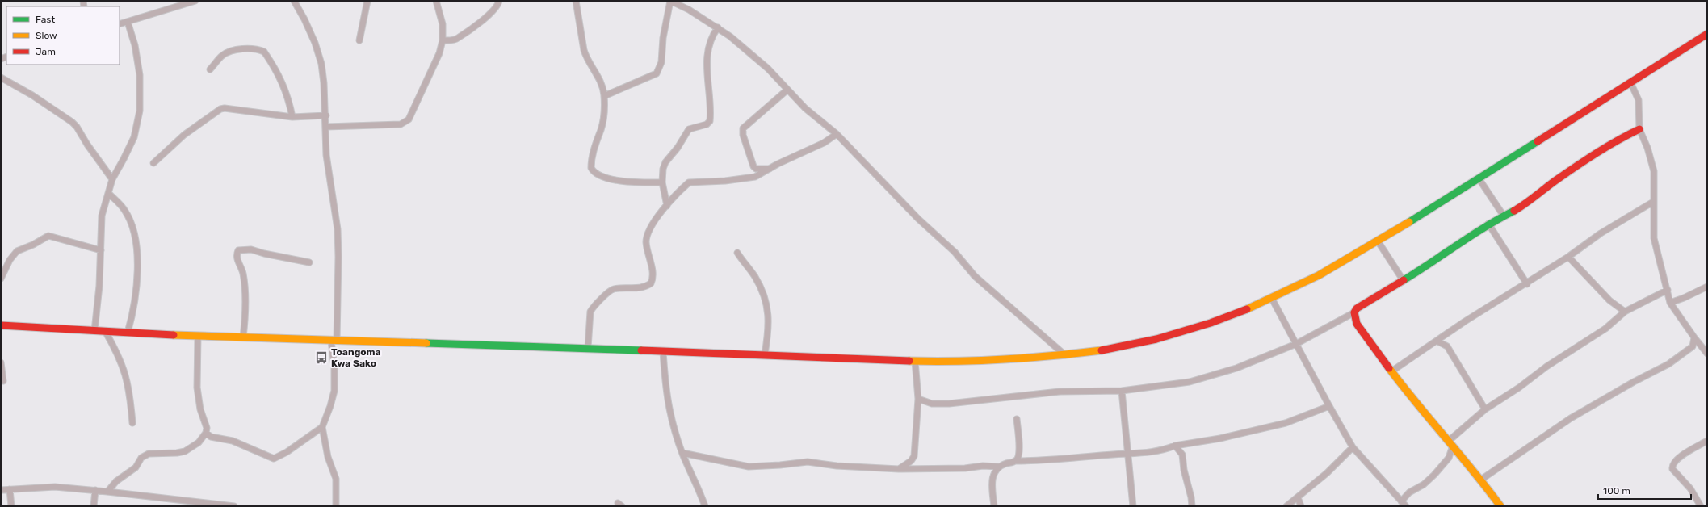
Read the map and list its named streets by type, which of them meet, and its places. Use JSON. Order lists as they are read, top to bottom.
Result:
{
  "places": {
    "bus stop": ["Toangoma Kwa Sako"]
  },
  "legend": ["Fast", "Slow", "Jam"],
  "scale_bar": "100 m"
}
